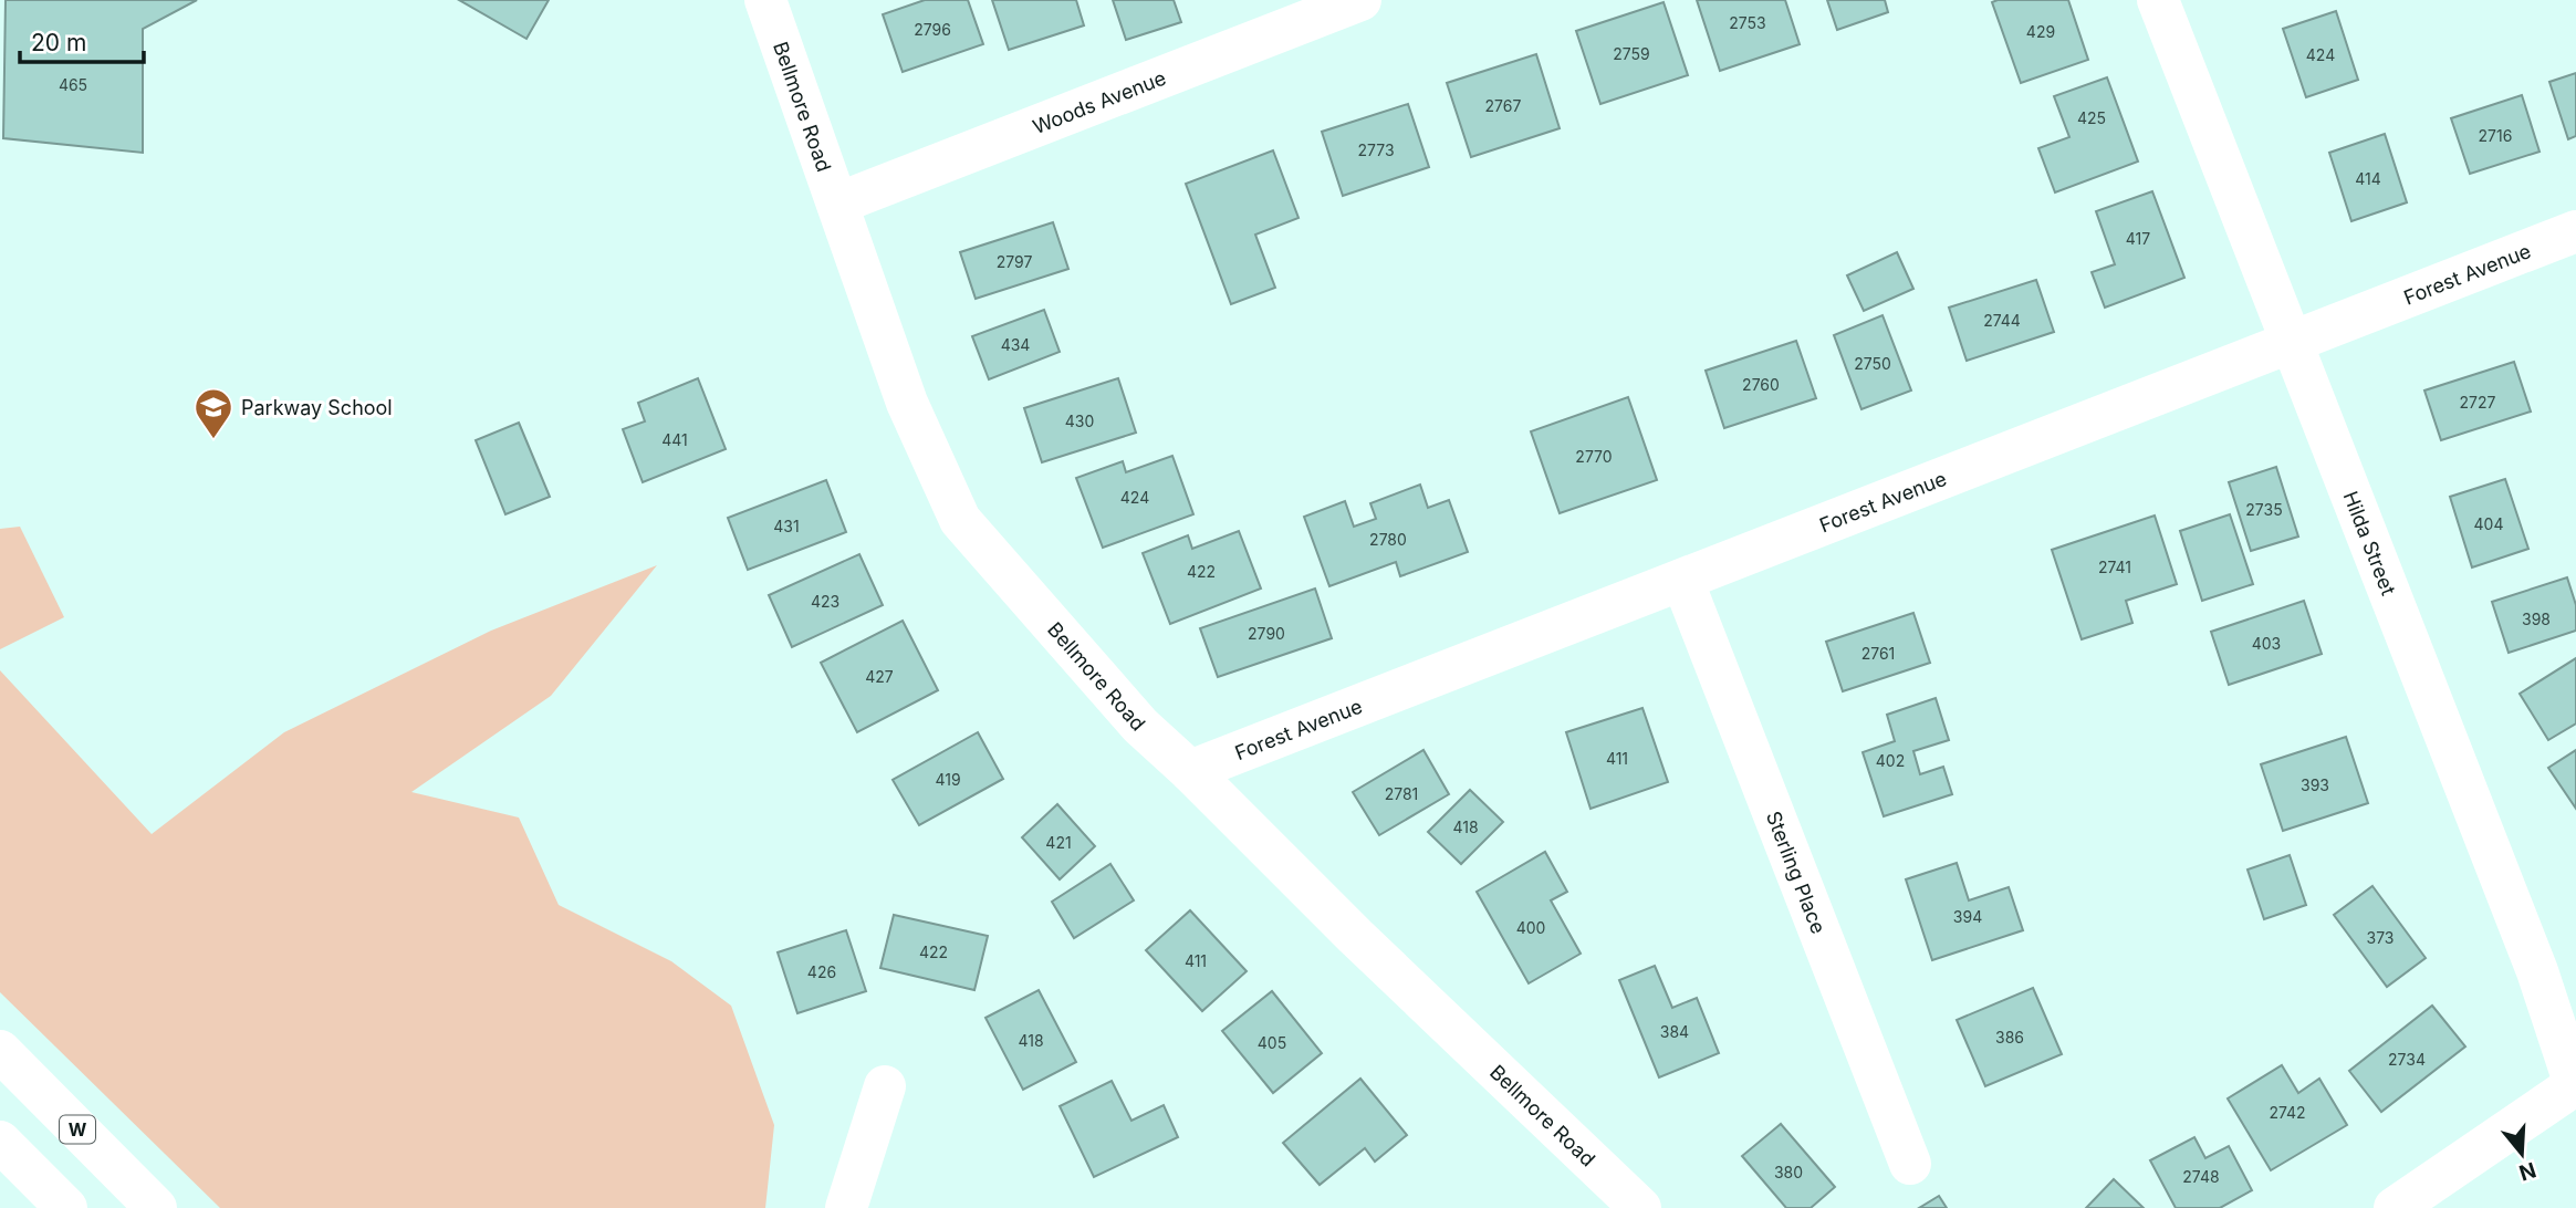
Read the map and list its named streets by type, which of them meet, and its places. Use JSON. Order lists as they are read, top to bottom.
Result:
{
  "streets": {
    "main road": [
      "Woods Avenue",
      "Bellmore Road",
      "Forest Avenue",
      "Hilda Street",
      "Sterling Place",
      "W"
    ]
  },
  "crossings": [
    ["Woods Avenue", "Bellmore Road"],
    ["Bellmore Road", "Forest Avenue"],
    ["Forest Avenue", "Hilda Street"],
    ["Forest Avenue", "Sterling Place"]
  ],
  "places": {
    "school or university": ["Parkway School"]
  },
  "house_numbers": [
    "2753",
    "2796",
    "429",
    "2759",
    "424",
    "465",
    "2767",
    "425",
    "2716",
    "2773",
    "414",
    "417",
    "2797",
    "2744",
    "434",
    "2750",
    "2760",
    "2727",
    "430",
    "441",
    "2770",
    "424",
    "2735",
    "404",
    "431",
    "2780",
    "2741",
    "422",
    "423",
    "398",
    "2790",
    "403",
    "2761",
    "427",
    "411",
    "402",
    "419",
    "393",
    "2781",
    "418",
    "421",
    "394",
    "400",
    "373",
    "422",
    "411",
    "426",
    "384",
    "386",
    "418",
    "405",
    "2734",
    "2742",
    "380",
    "2748"
  ],
  "scale_bar": "20 m",
  "north": "bottom"
}
